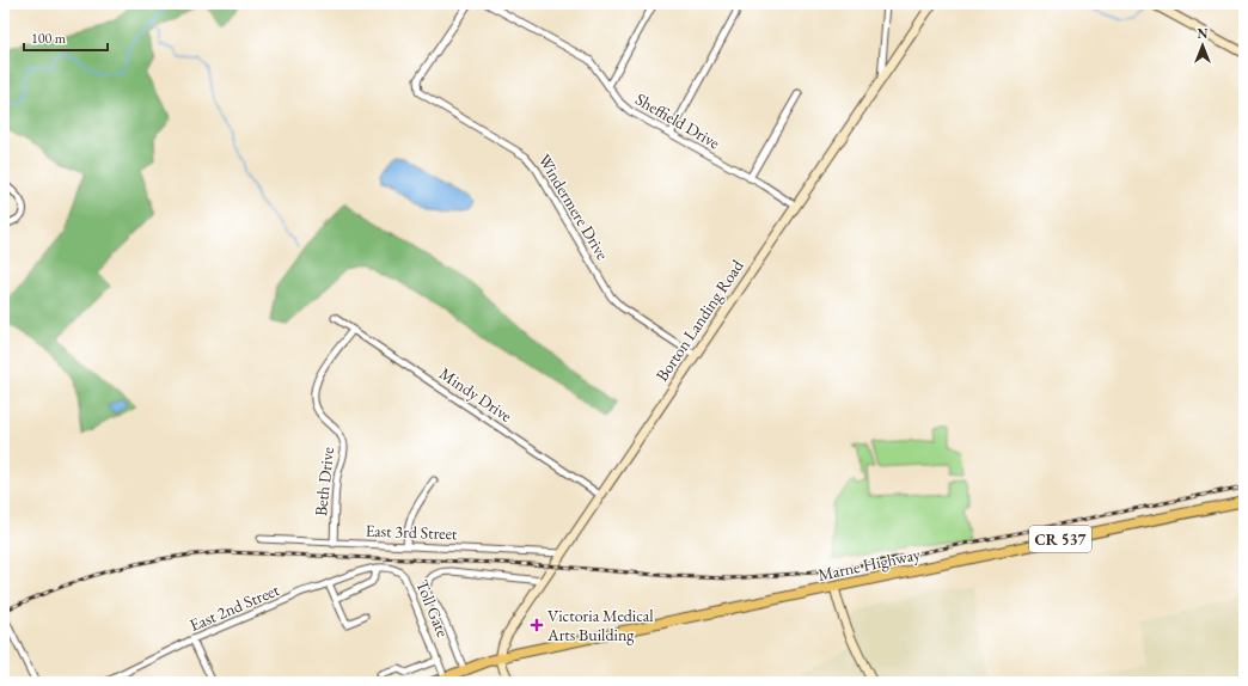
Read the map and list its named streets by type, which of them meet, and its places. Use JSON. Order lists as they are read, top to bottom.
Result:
{
  "streets": {
    "main road": ["CR 537", "Marne Highway"],
    "street": [
      "Sheffield Drive",
      "Windermere Drive",
      "Borton Landing Road",
      "Mindy Drive",
      "Beth Drive",
      "East 3rd Street",
      "East 2nd Street",
      "Toll Gate"
    ]
  },
  "crossings": [
    ["Sheffield Drive", "Borton Landing Road"],
    ["Windermere Drive", "Borton Landing Road"],
    ["Borton Landing Road", "Mindy Drive"],
    ["Borton Landing Road", "East 3rd Street"],
    ["Borton Landing Road", "CR 537"],
    ["Borton Landing Road", "Marne Highway"],
    ["Mindy Drive", "Beth Drive"],
    ["Beth Drive", "East 3rd Street"],
    ["CR 537", "Marne Highway"],
    ["CR 537", "Toll Gate"],
    ["East 2nd Street", "Toll Gate"]
  ],
  "places": {
    "health": ["Victoria Medical Arts Building"]
  },
  "scale_bar": "100 m",
  "north": "top"
}
